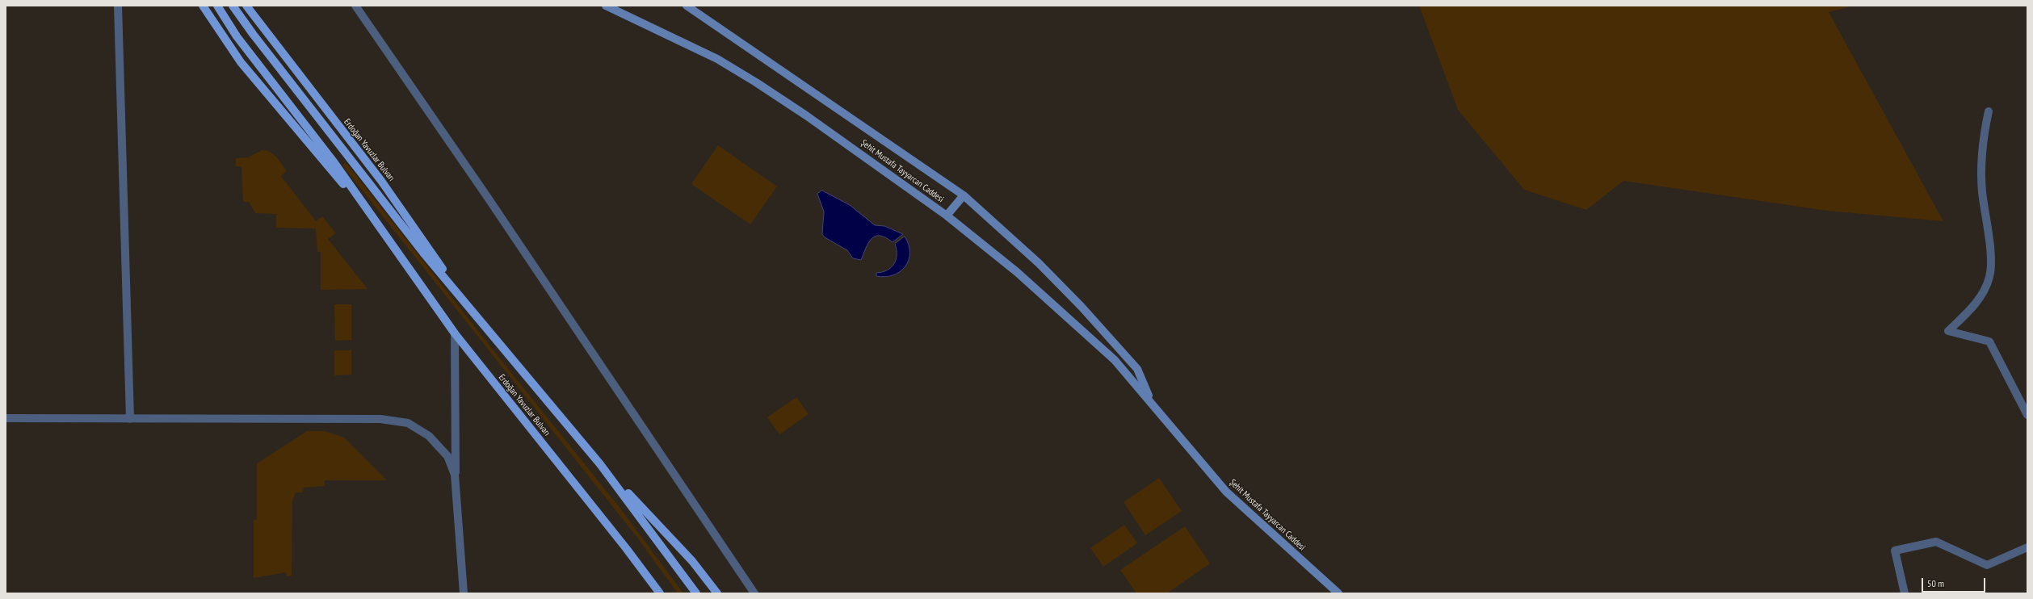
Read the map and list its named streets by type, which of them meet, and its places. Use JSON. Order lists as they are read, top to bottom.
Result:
{
  "streets": {
    "main road": ["Erdoğan Yavuzlar Bulvarı", "Şehit Mustafa Tayyarcan Caddesi"]
  },
  "scale_bar": "50 m"
}
